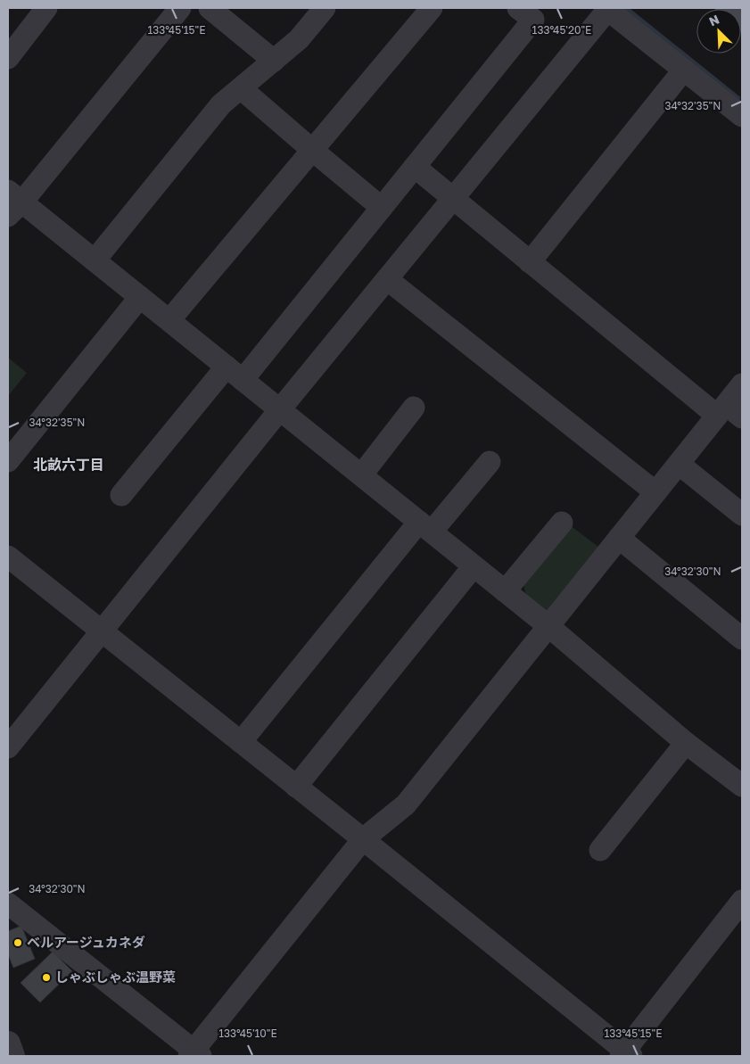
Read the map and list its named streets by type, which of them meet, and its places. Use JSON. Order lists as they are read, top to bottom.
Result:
{
  "districts": ["北畝六丁目"],
  "places": ["ベルアージュカネダ", "しゃぶしゃぶ温野菜"],
  "north": "top left",
  "coordinates": [
    "133°45'20\"E",
    "133°45'15\"E",
    "34°32'35\"N",
    "34°32'30\"N",
    "133°45'10\"E"
  ]
}
